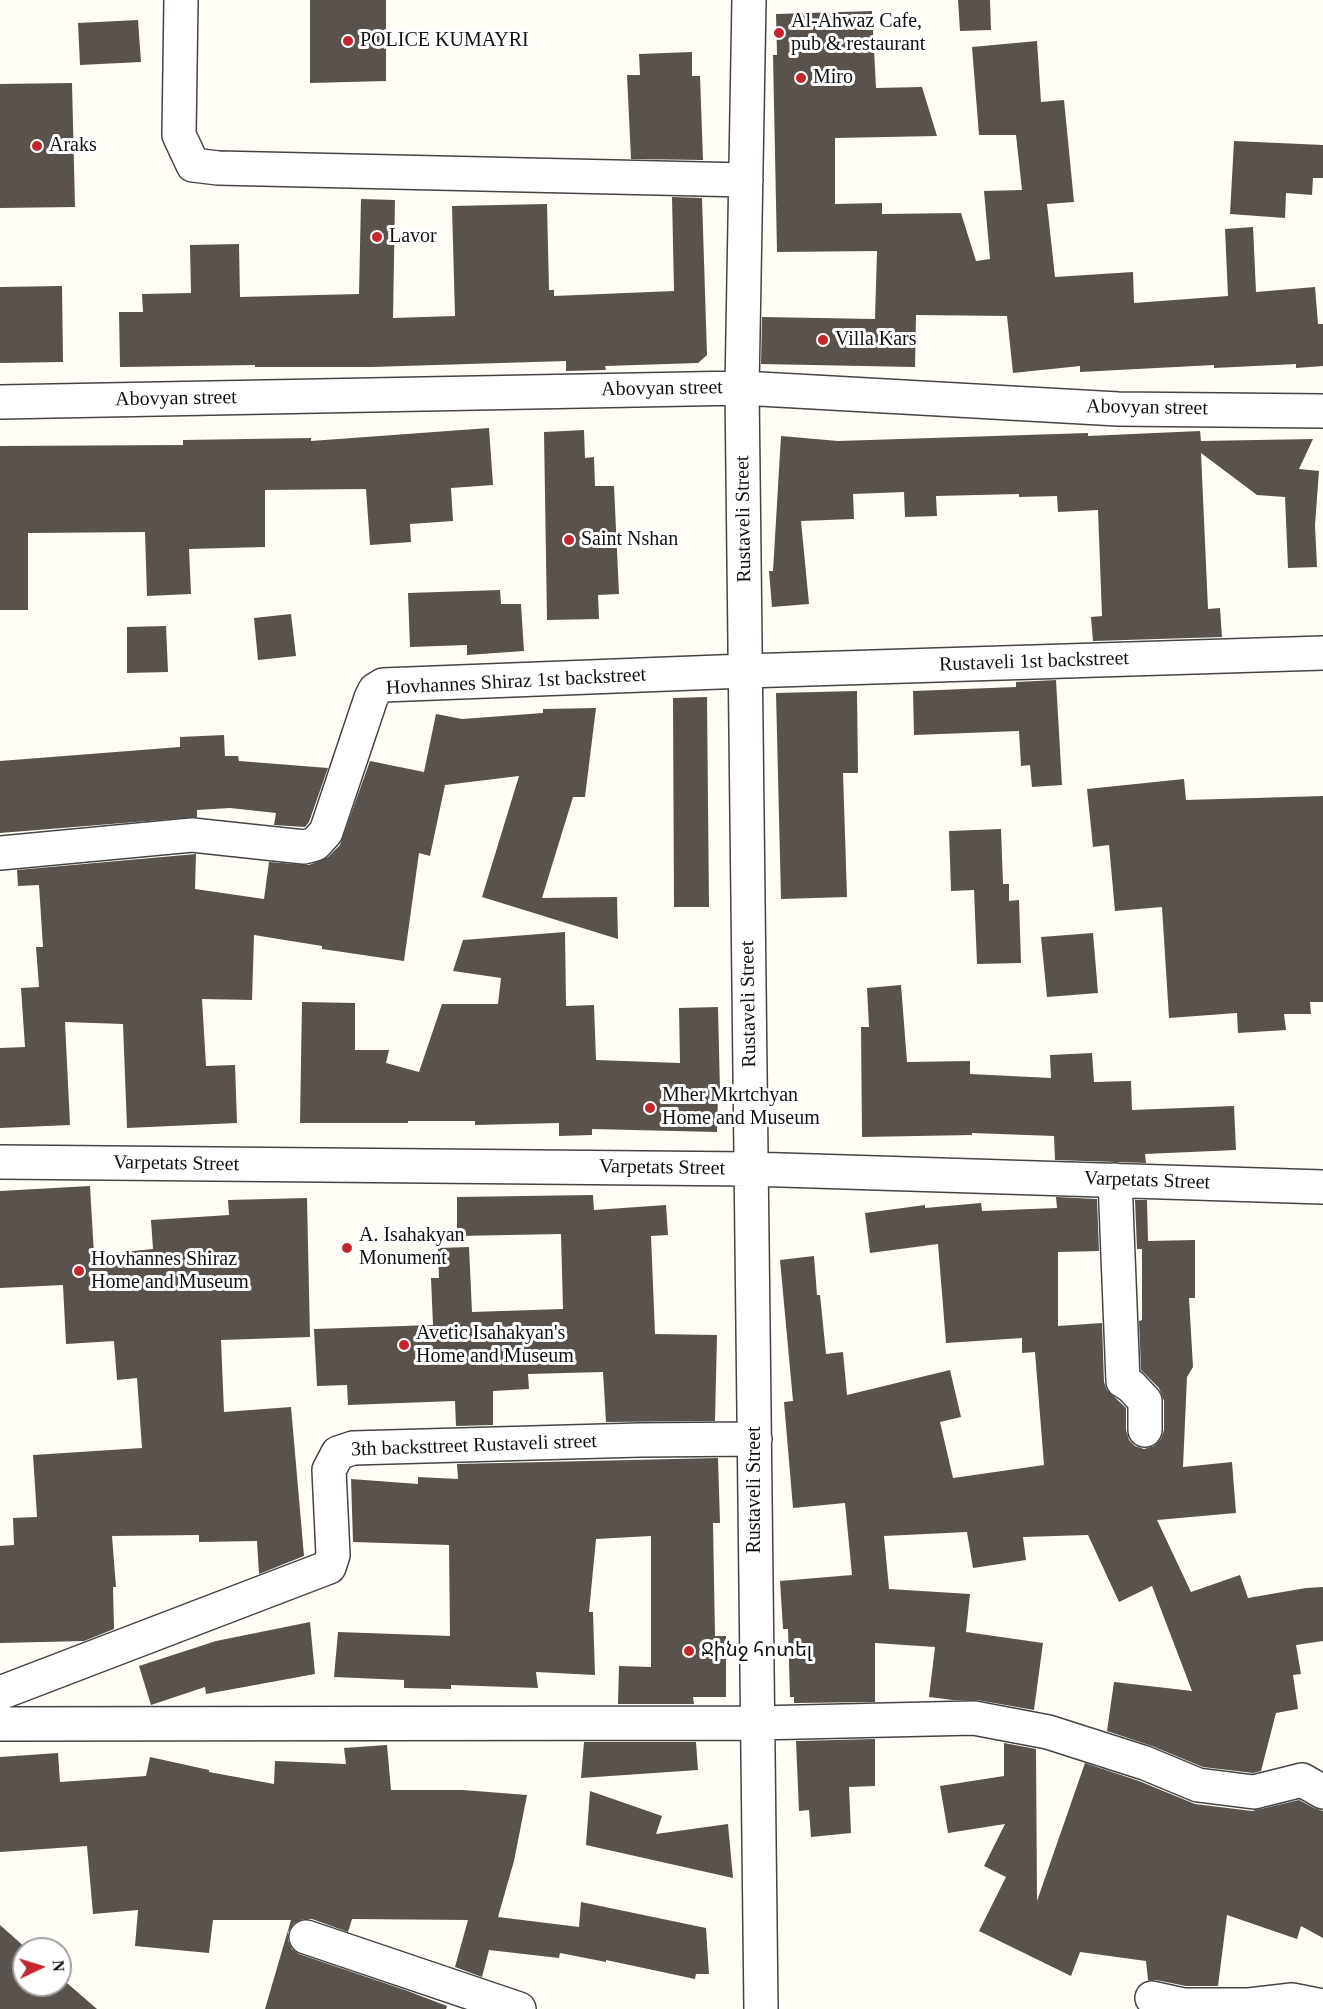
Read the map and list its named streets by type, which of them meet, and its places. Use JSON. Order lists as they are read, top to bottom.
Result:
{
  "streets": {
    "street": [
      "Abovyan street",
      "Rustaveli Street",
      "Rustaveli 1st backstreet",
      "Hovhannes Shiraz 1st backstreet",
      "Varpetats Street",
      "3th backsttreet Rustaveli street"
    ]
  },
  "crossings": [
    ["Abovyan street", "Rustaveli Street"],
    ["Rustaveli Street", "Rustaveli 1st backstreet"],
    ["Rustaveli Street", "Hovhannes Shiraz 1st backstreet"],
    ["Rustaveli Street", "Varpetats Street"],
    ["Rustaveli Street", "3th backsttreet Rustaveli street"],
    ["Rustaveli 1st backstreet", "Hovhannes Shiraz 1st backstreet"]
  ],
  "places": [
    "Al-Ahwaz Cafe, pub & restaurant",
    "POLICE KUMAYRI",
    "Miro",
    "Araks",
    "Lavor",
    "Villa Kars",
    "Saint Nshan",
    "Mher Mkrtchyan Home and Museum",
    "A. Isahakyan Monument",
    "Hovhannes Shiraz Home and Museum",
    "Avetic Isahakyan's Home and Museum",
    "Ջինջ հոտել"
  ],
  "north": "right"
}
